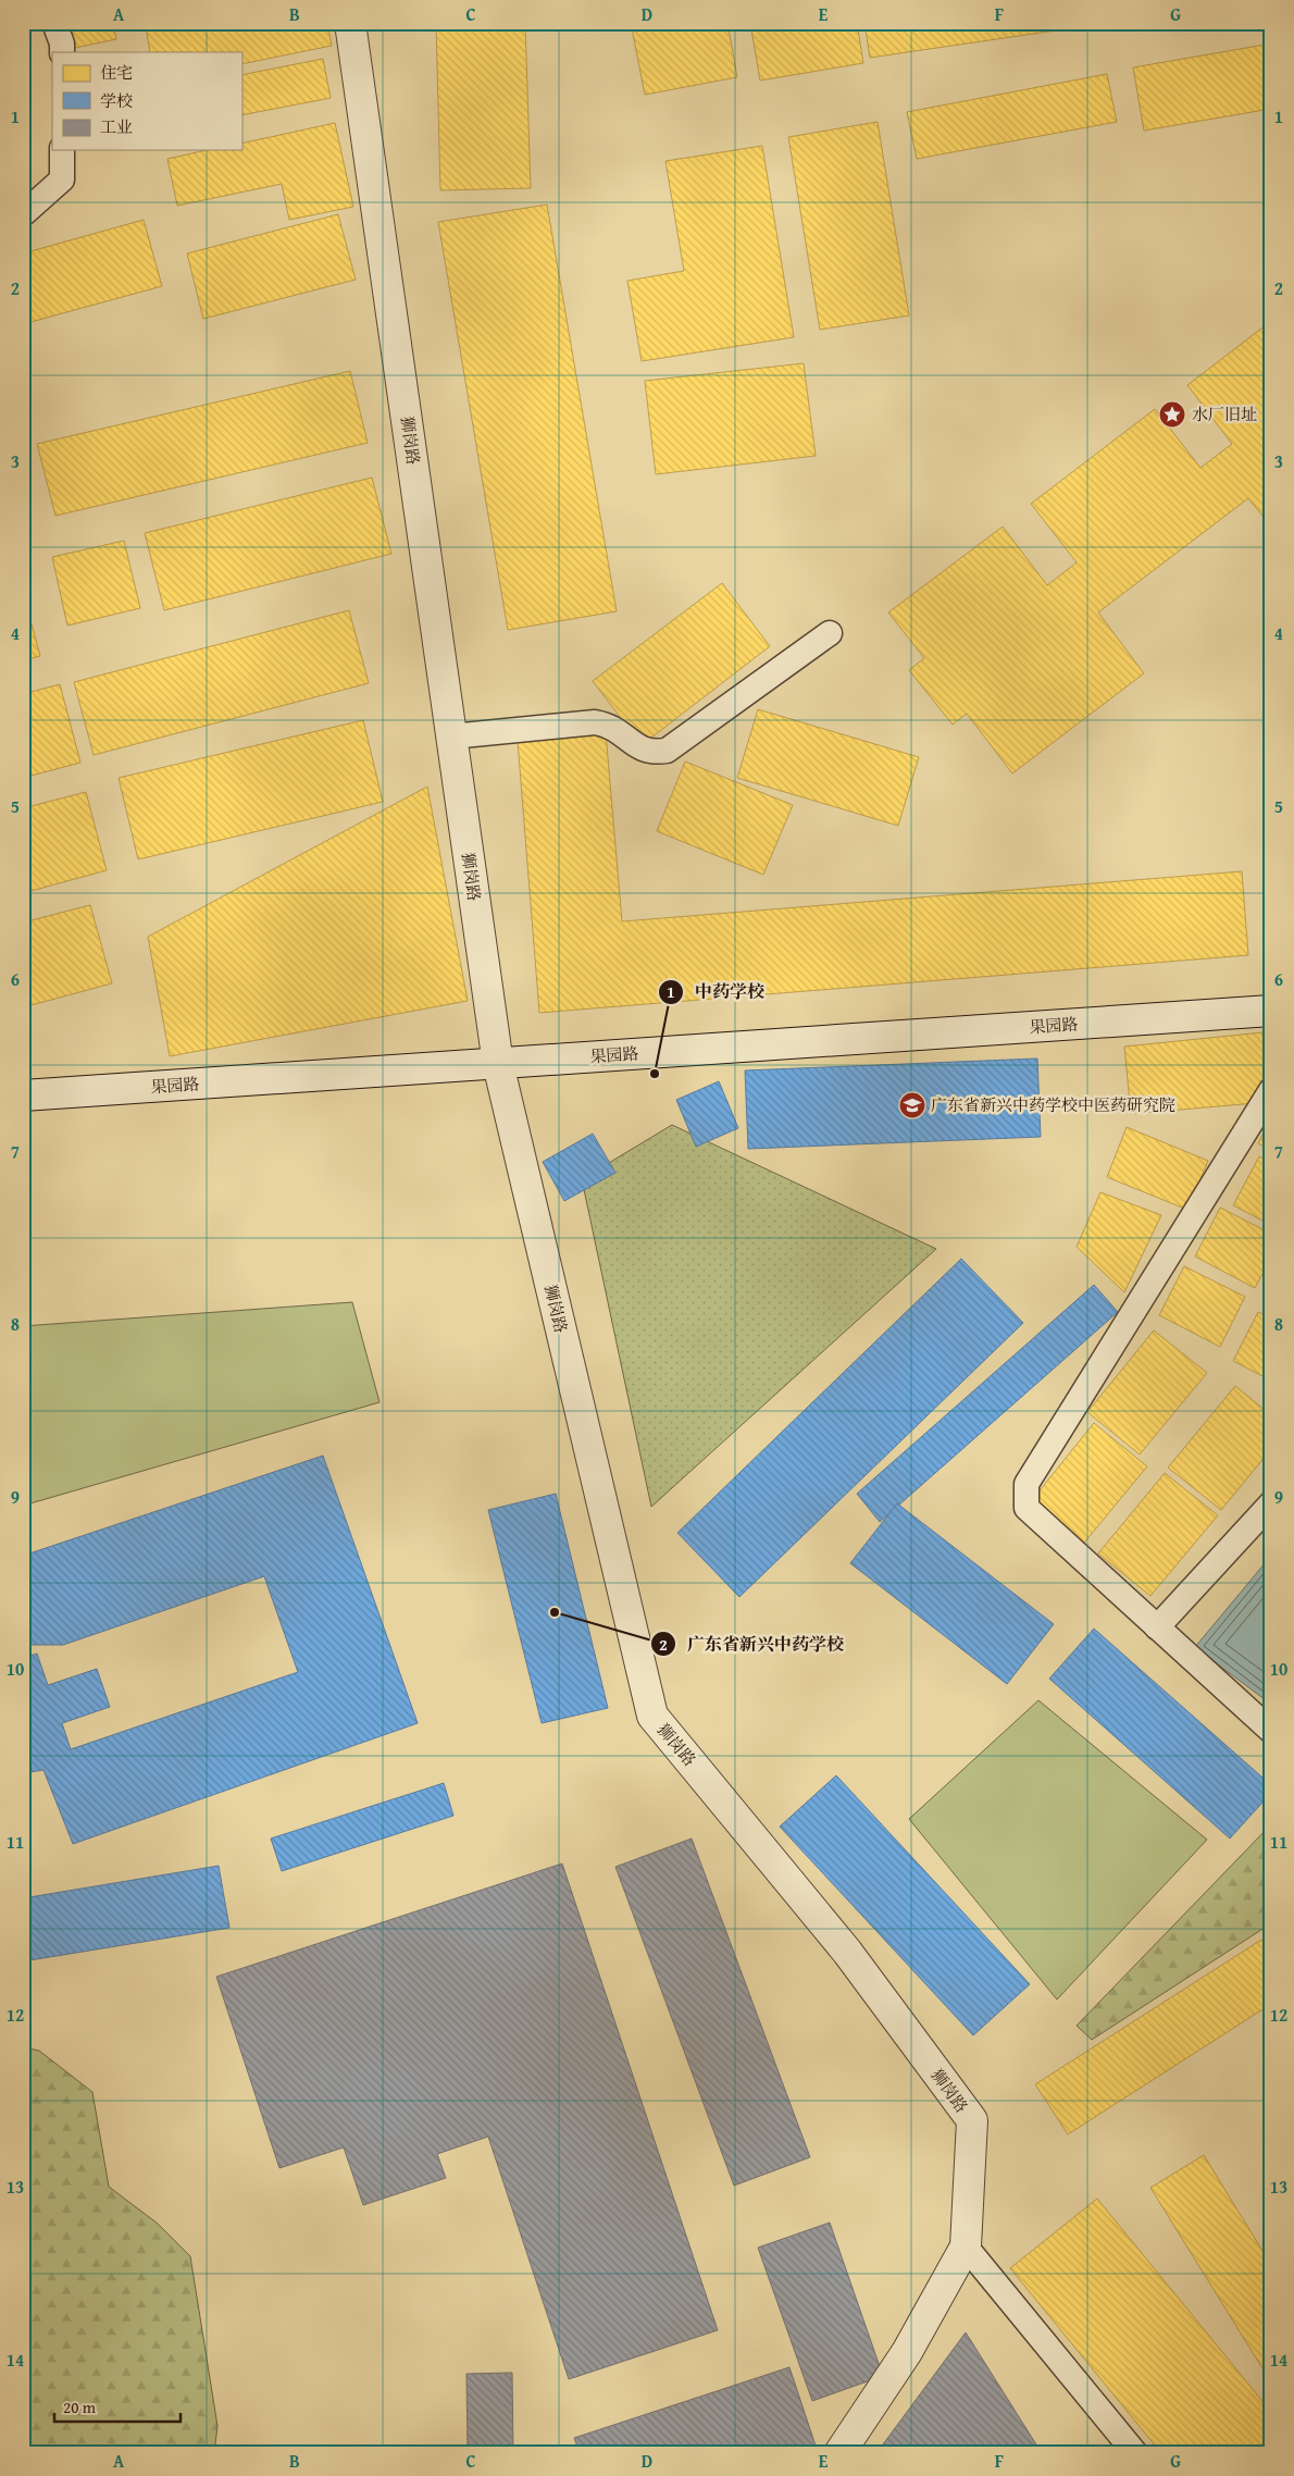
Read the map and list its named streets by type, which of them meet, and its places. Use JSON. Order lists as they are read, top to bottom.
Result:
{
  "streets": {
    "street": ["狮岗路", "果园路"]
  },
  "crossings": [
    ["狮岗路", "果园路"]
  ],
  "places": {
    "place": ["水厂旧址"],
    "other": ["中药学校", "广东省新兴中药学校"],
    "school or university": ["广东省新兴中药学校中医药研究院"]
  },
  "legend": ["住宅", "学校", "工业"],
  "scale_bar": "20 m",
  "grid": {
    "columns": [
      "A",
      "B",
      "C",
      "D",
      "E",
      "F",
      "G"
    ],
    "rows": [
      "1",
      "2",
      "3",
      "4",
      "5",
      "6",
      "7",
      "8",
      "9",
      "10",
      "11",
      "12",
      "13",
      "14"
    ]
  }
}
